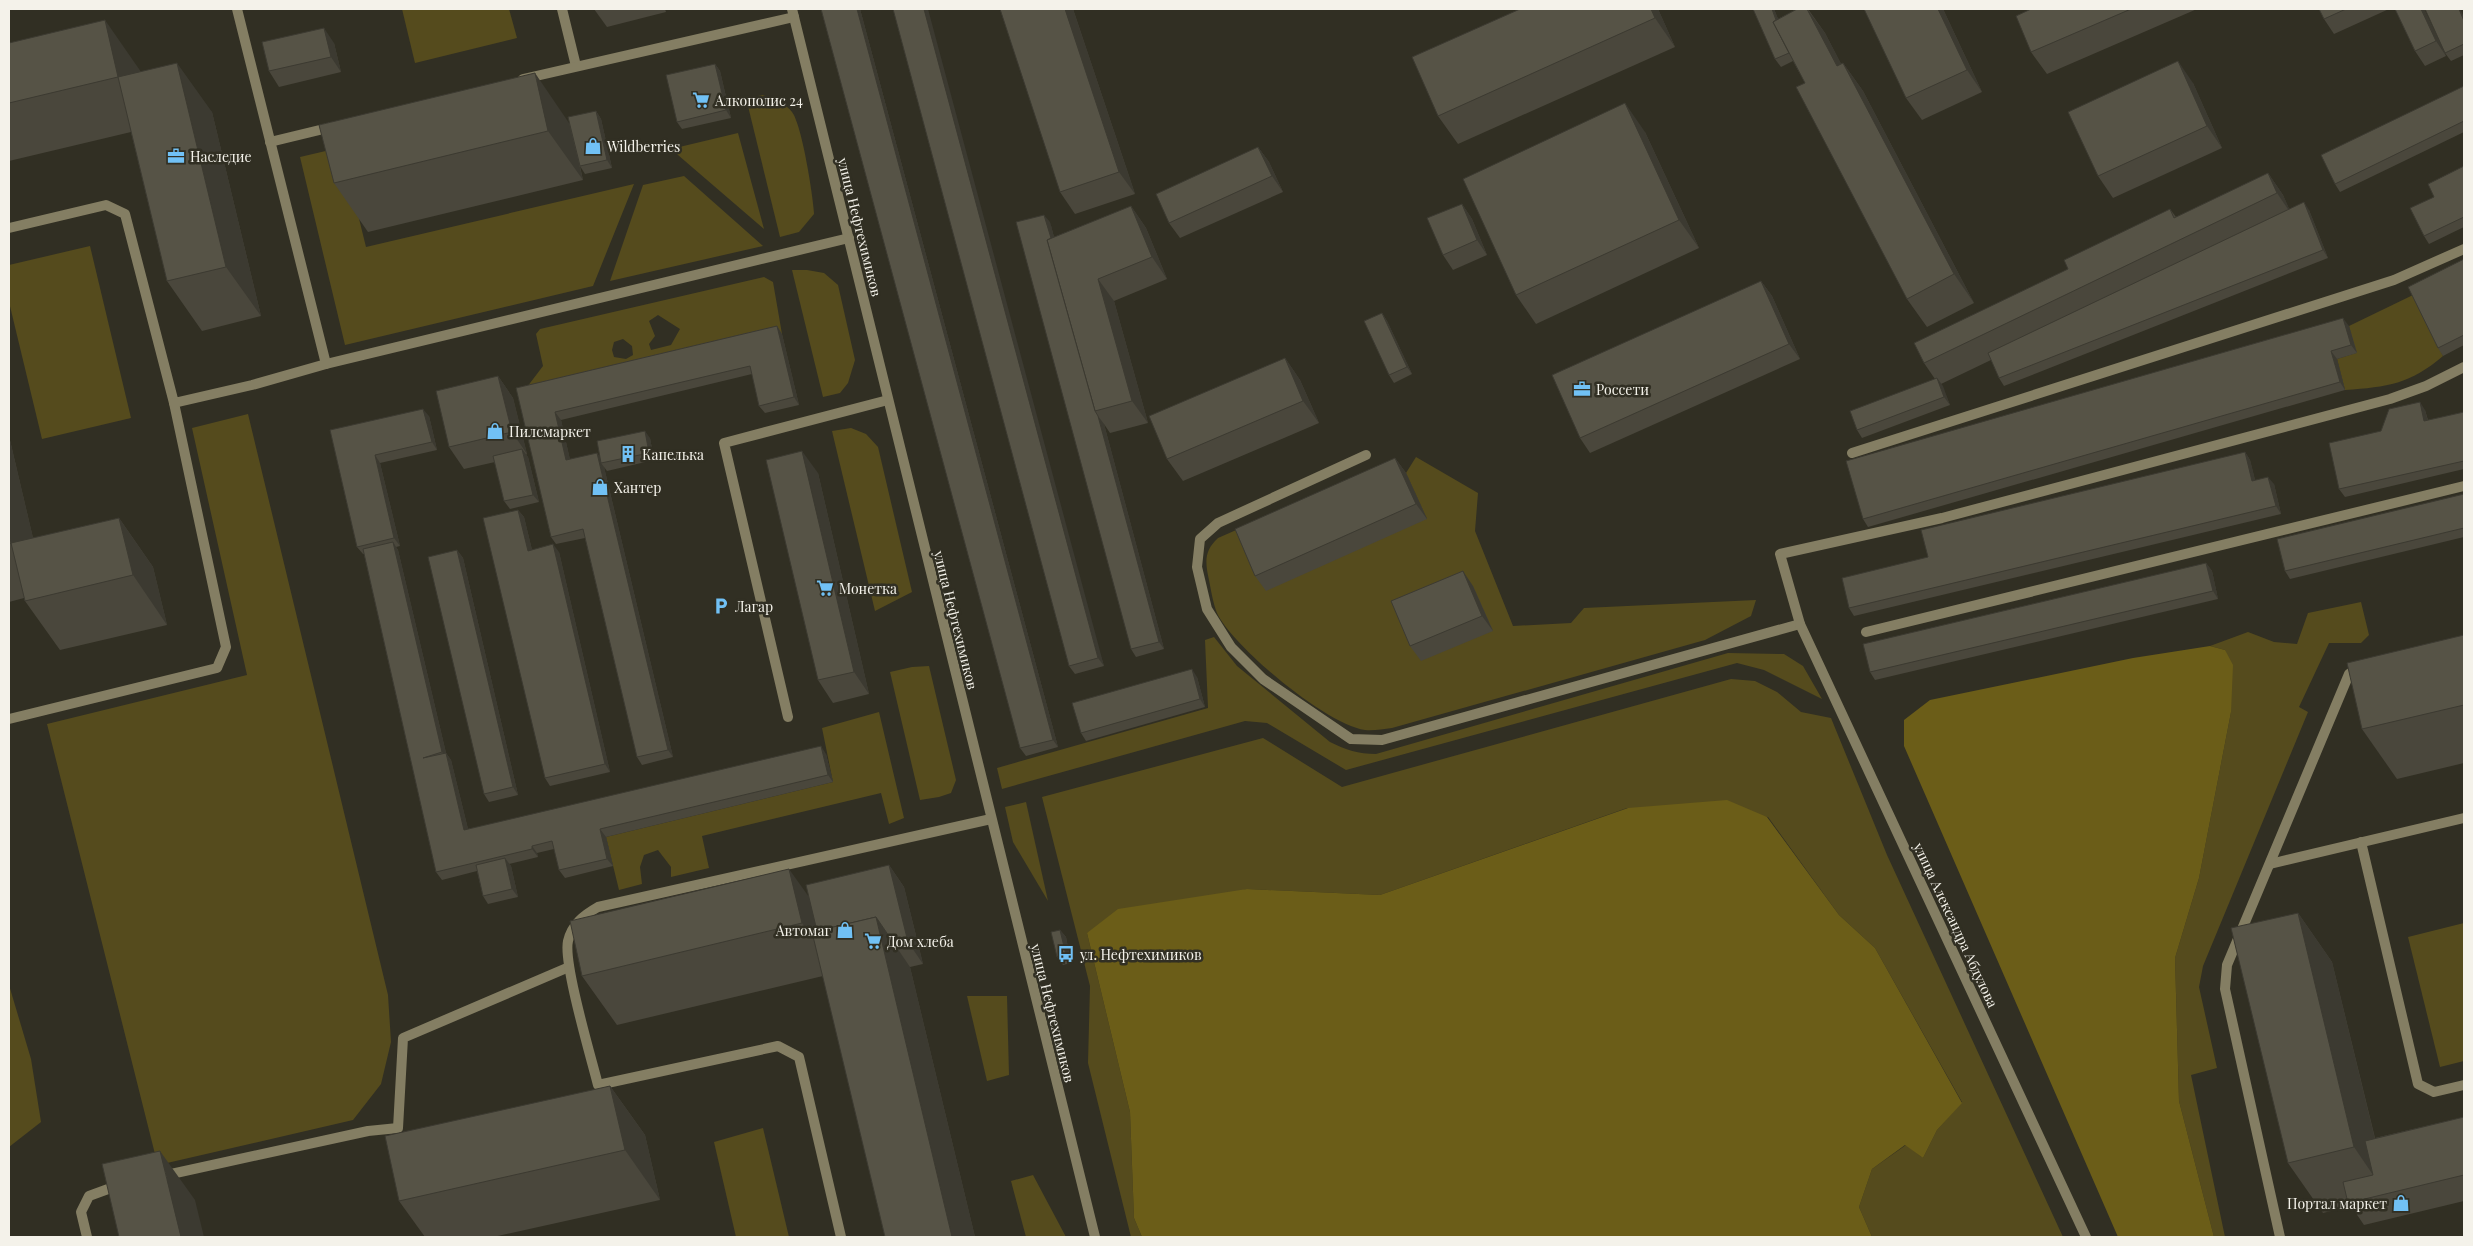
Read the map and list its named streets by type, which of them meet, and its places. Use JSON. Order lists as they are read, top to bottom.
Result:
{
  "streets": {
    "street": ["улица Нефтехимиков", "улица Александра Абдулова"]
  },
  "places": {
    "supermarket": ["Алкополис 24", "Монетка", "Дом хлеба"],
    "shop": [
      "Wildberries",
      "Пилсмаркет",
      "Хантер",
      "Автомаг",
      "Портал маркет"
    ],
    "office": ["Наследие", "Россети"],
    "building": ["Капелька"],
    "parking": ["Лагар"],
    "bus stop": ["ул. Нефтехимиков"]
  }
}
